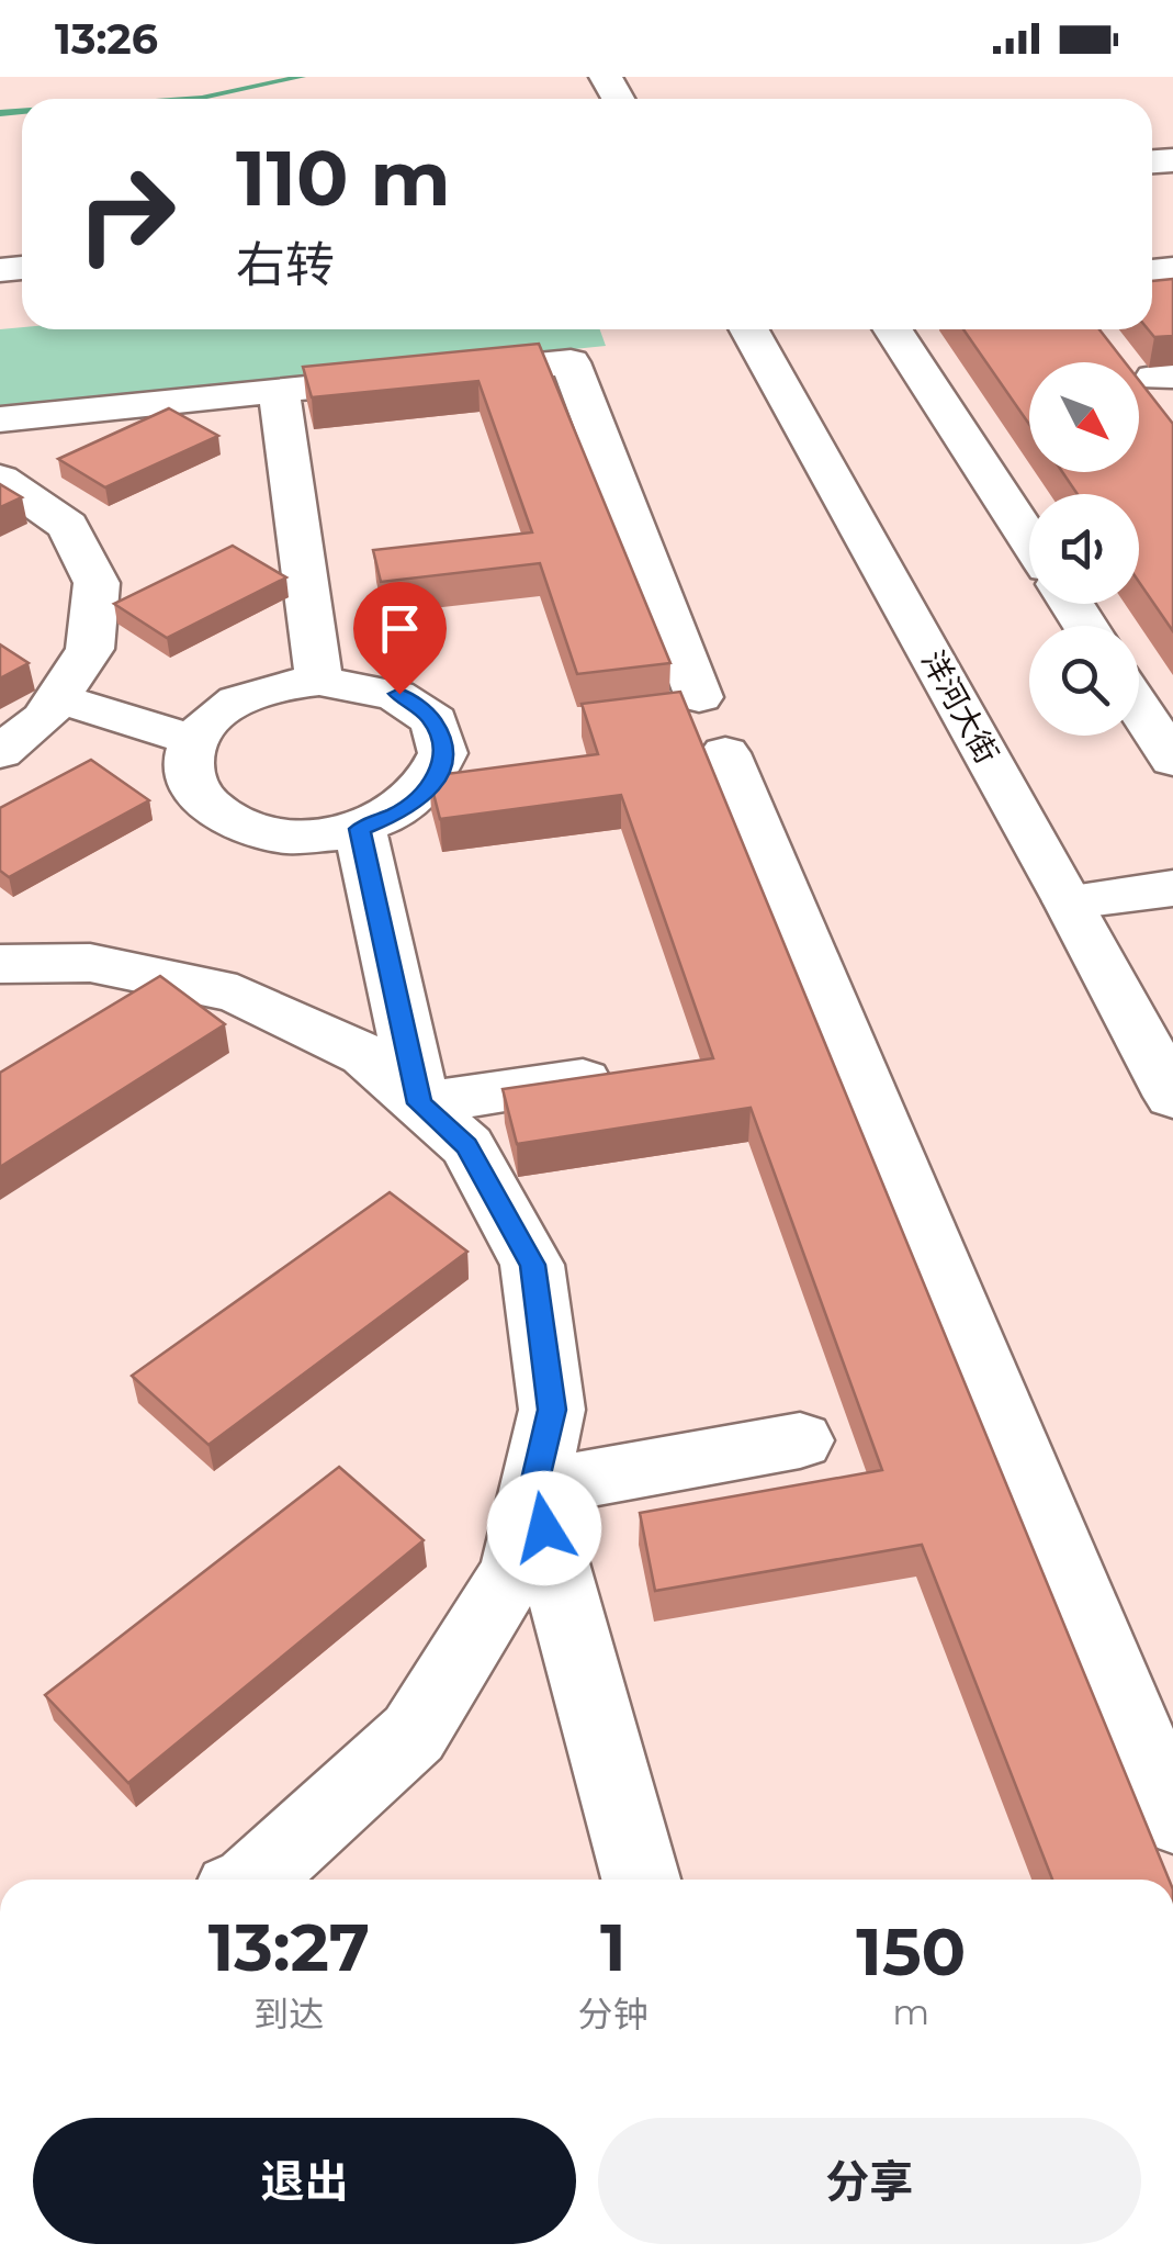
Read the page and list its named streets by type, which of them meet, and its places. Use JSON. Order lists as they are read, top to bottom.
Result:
{
  "streets": {
    "street": ["洋河大街"]
  },
  "north": "bottom right",
  "page": {
    "status": "13:26",
    "turn": ["110 m", "右转"],
    "eta": [
      "13:27",
      "到达",
      "1",
      "分钟",
      "150",
      "m"
    ],
    "buttons": ["退出", "分享"]
  }
}
